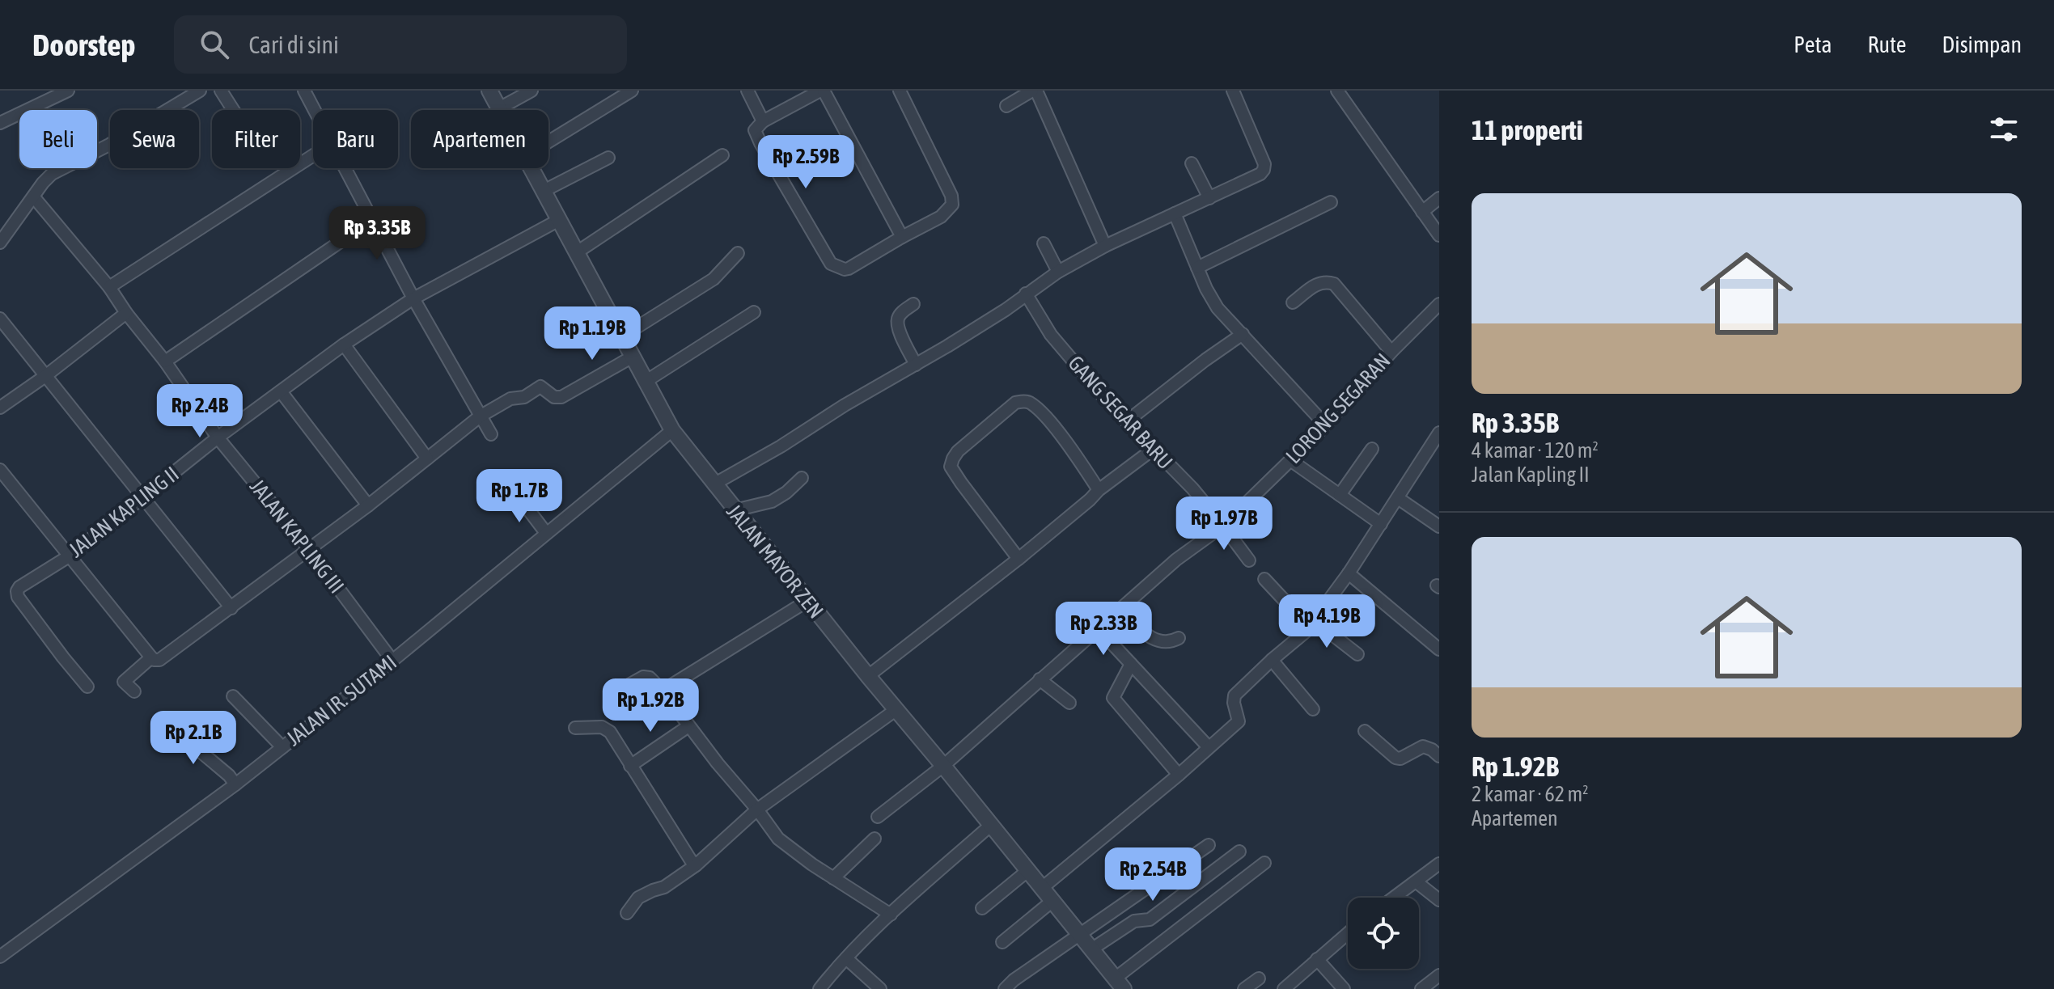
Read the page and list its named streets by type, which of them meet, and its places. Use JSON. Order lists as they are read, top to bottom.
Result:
{
  "streets": {
    "street": [
      "LORONG SEGARAN",
      "GANG SEGAR BARU",
      "JALAN KAPLING II",
      "JALAN KAPLING III",
      "JALAN MAYOR ZEN",
      "JALAN IR. SUTAMI"
    ]
  },
  "crossings": [
    ["LORONG SEGARAN", "GANG SEGAR BARU"],
    ["LORONG SEGARAN", "JALAN MAYOR ZEN"],
    ["JALAN KAPLING II", "JALAN KAPLING III"],
    ["JALAN KAPLING II", "JALAN MAYOR ZEN"],
    ["JALAN KAPLING III", "JALAN IR. SUTAMI"],
    ["JALAN MAYOR ZEN", "JALAN IR. SUTAMI"]
  ],
  "page": {
    "header": "Doorstep",
    "search": "Cari di sini",
    "nav": ["Peta", "Rute", "Disimpan"],
    "heading": "11 properti",
    "chip": [
      "Beli",
      "Sewa",
      "Filter",
      "Baru",
      "Apartemen"
    ],
    "price": [
      "Rp 2.59B",
      "Rp 3.35B",
      "Rp 1.19B",
      "Rp 2.4B",
      "Rp 1.7B",
      "Rp 1.97B",
      "Rp 4.19B",
      "Rp 2.33B",
      "Rp 1.92B",
      "Rp 2.1B",
      "Rp 2.54B"
    ],
    "list": [
      {
        "name": "Rp 3.35B",
        "note": "4 kamar · 120 m² · Jalan Kapling II"
      },
      {
        "name": "Rp 1.92B",
        "note": "2 kamar · 62 m² · Apartemen"
      }
    ]
  }
}
